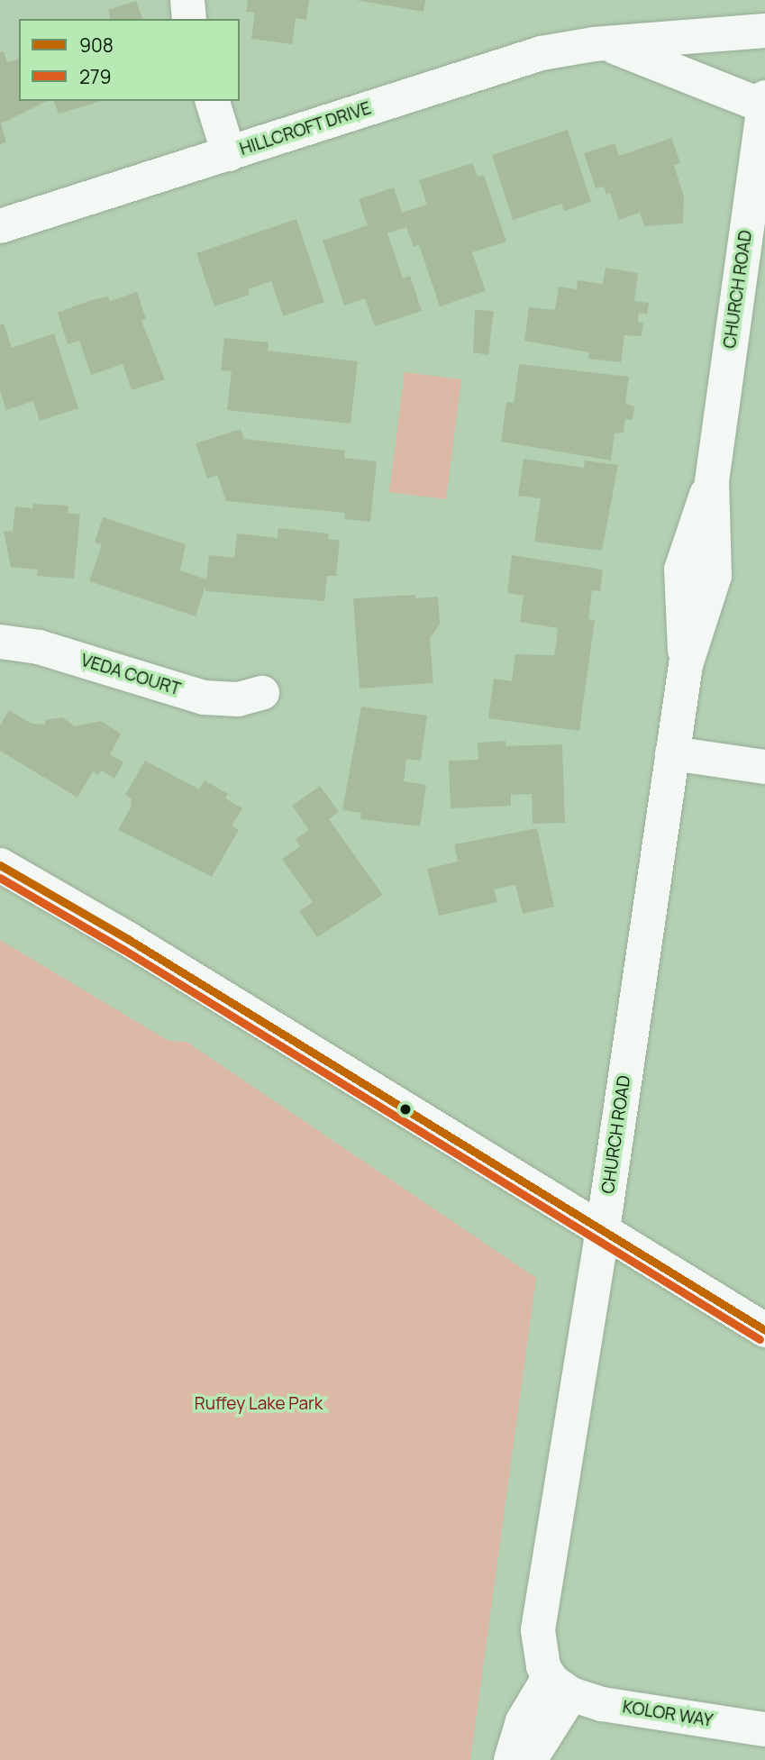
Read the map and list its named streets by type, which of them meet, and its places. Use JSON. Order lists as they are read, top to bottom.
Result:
{
  "streets": {
    "street": [
      "HILLCROFT DRIVE",
      "CHURCH ROAD",
      "VEDA COURT",
      "KOLOR WAY"
    ]
  },
  "crossings": [
    ["HILLCROFT DRIVE", "CHURCH ROAD"],
    ["CHURCH ROAD", "KOLOR WAY"]
  ],
  "parks": ["Ruffey Lake Park"],
  "lines": ["transit line 908", "transit line 279"],
  "legend": ["908", "279"]
}
